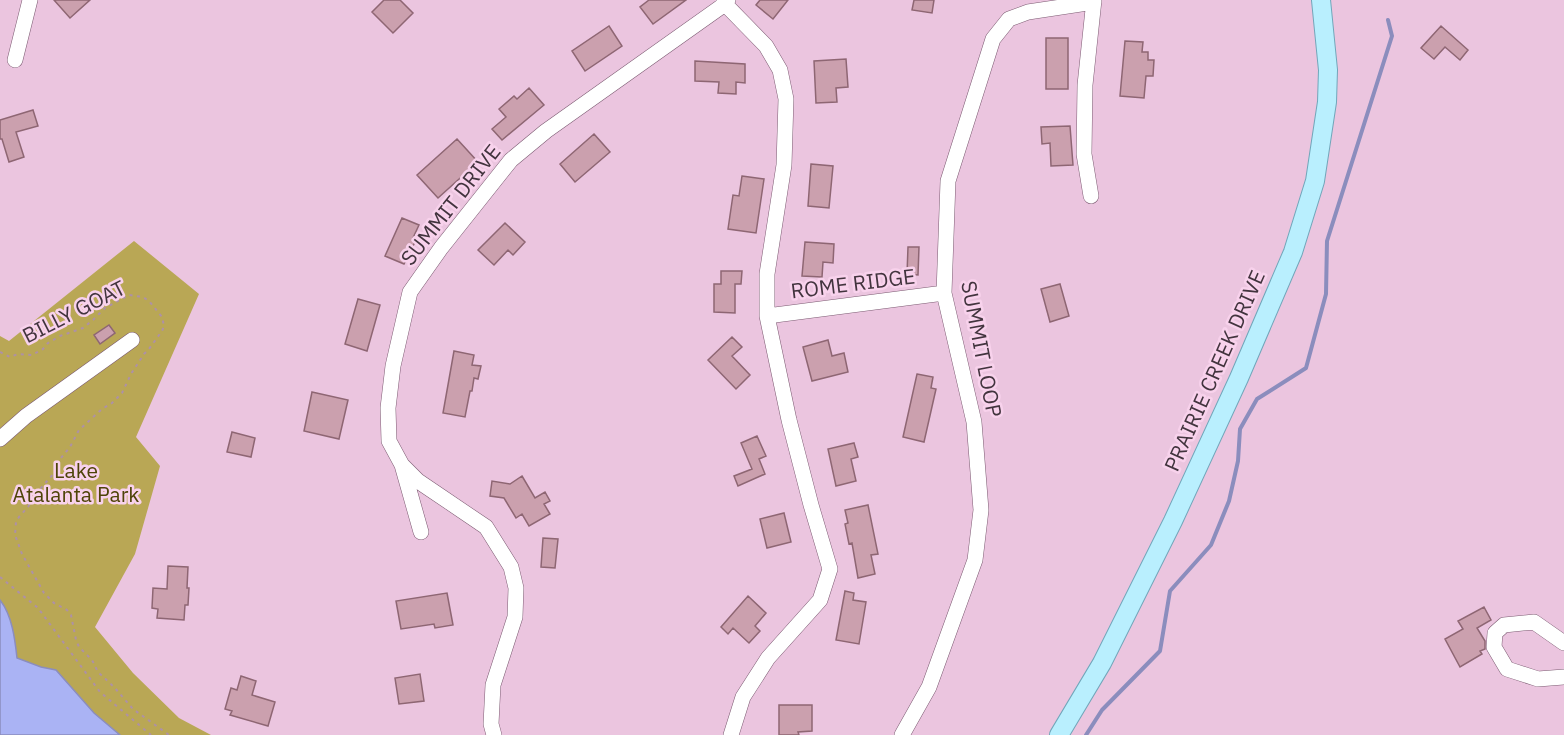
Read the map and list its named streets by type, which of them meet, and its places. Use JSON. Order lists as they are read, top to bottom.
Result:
{
  "streets": {
    "main road": ["PRAIRIE CREEK DRIVE"],
    "street": ["SUMMIT DRIVE", "ROME RIDGE", "SUMMIT LOOP"],
    "path": ["BILLY GOAT"]
  },
  "crossings": [
    ["ROME RIDGE", "SUMMIT LOOP"]
  ],
  "parks": ["Lake Atalanta Park"]
}
